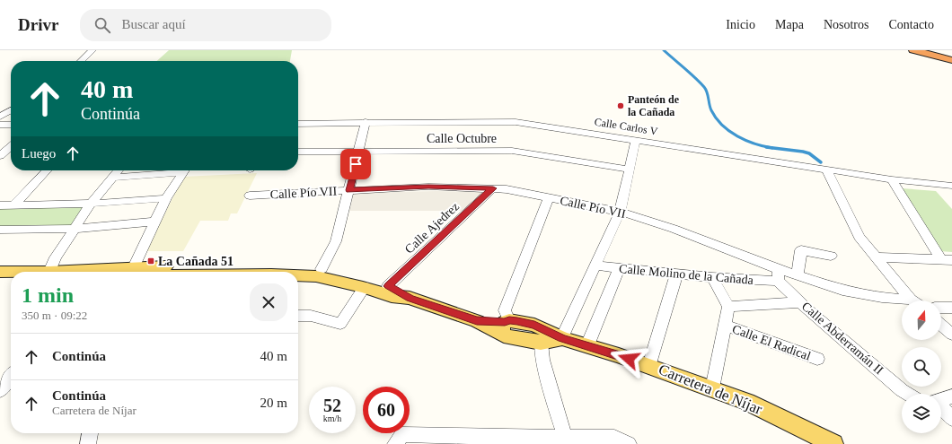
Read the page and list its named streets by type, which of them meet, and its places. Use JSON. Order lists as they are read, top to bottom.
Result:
{
  "streets": {
    "main road": ["Carretera de Níjar"],
    "street": [
      "Calle Carlos V",
      "Calle Octubre",
      "Calle Pío VII",
      "Calle Ajedrez",
      "Calle Molino de la Cañada",
      "Calle Abderramán II",
      "Calle El Radical"
    ]
  },
  "crossings": [
    ["Calle Pío VII", "Calle Ajedrez"],
    ["Calle Pío VII", "Calle Molino de la Cañada"],
    ["Calle Pío VII", "Calle Abderramán II"],
    ["Calle Molino de la Cañada", "Calle Abderramán II"]
  ],
  "places": {
    "other": ["Panteón de la Cañada"],
    "transit": ["La Cañada 51"]
  },
  "north": "top",
  "page": {
    "header": "Drivr",
    "search": "Buscar aquí",
    "nav": [
      "Inicio",
      "Mapa",
      "Nosotros",
      "Contacto"
    ],
    "turn": ["40 m", "Continúa"],
    "then": "Luego",
    "heading": ["1 min", "350 m · 09:22"],
    "list": [
      {
        "name": "Continúa",
        "value": "40 m"
      },
      {
        "name": "Continúa",
        "note": "Carretera de Níjar",
        "value": "20 m"
      }
    ],
    "speed": "52 km/h",
    "limit": "60"
  }
}
